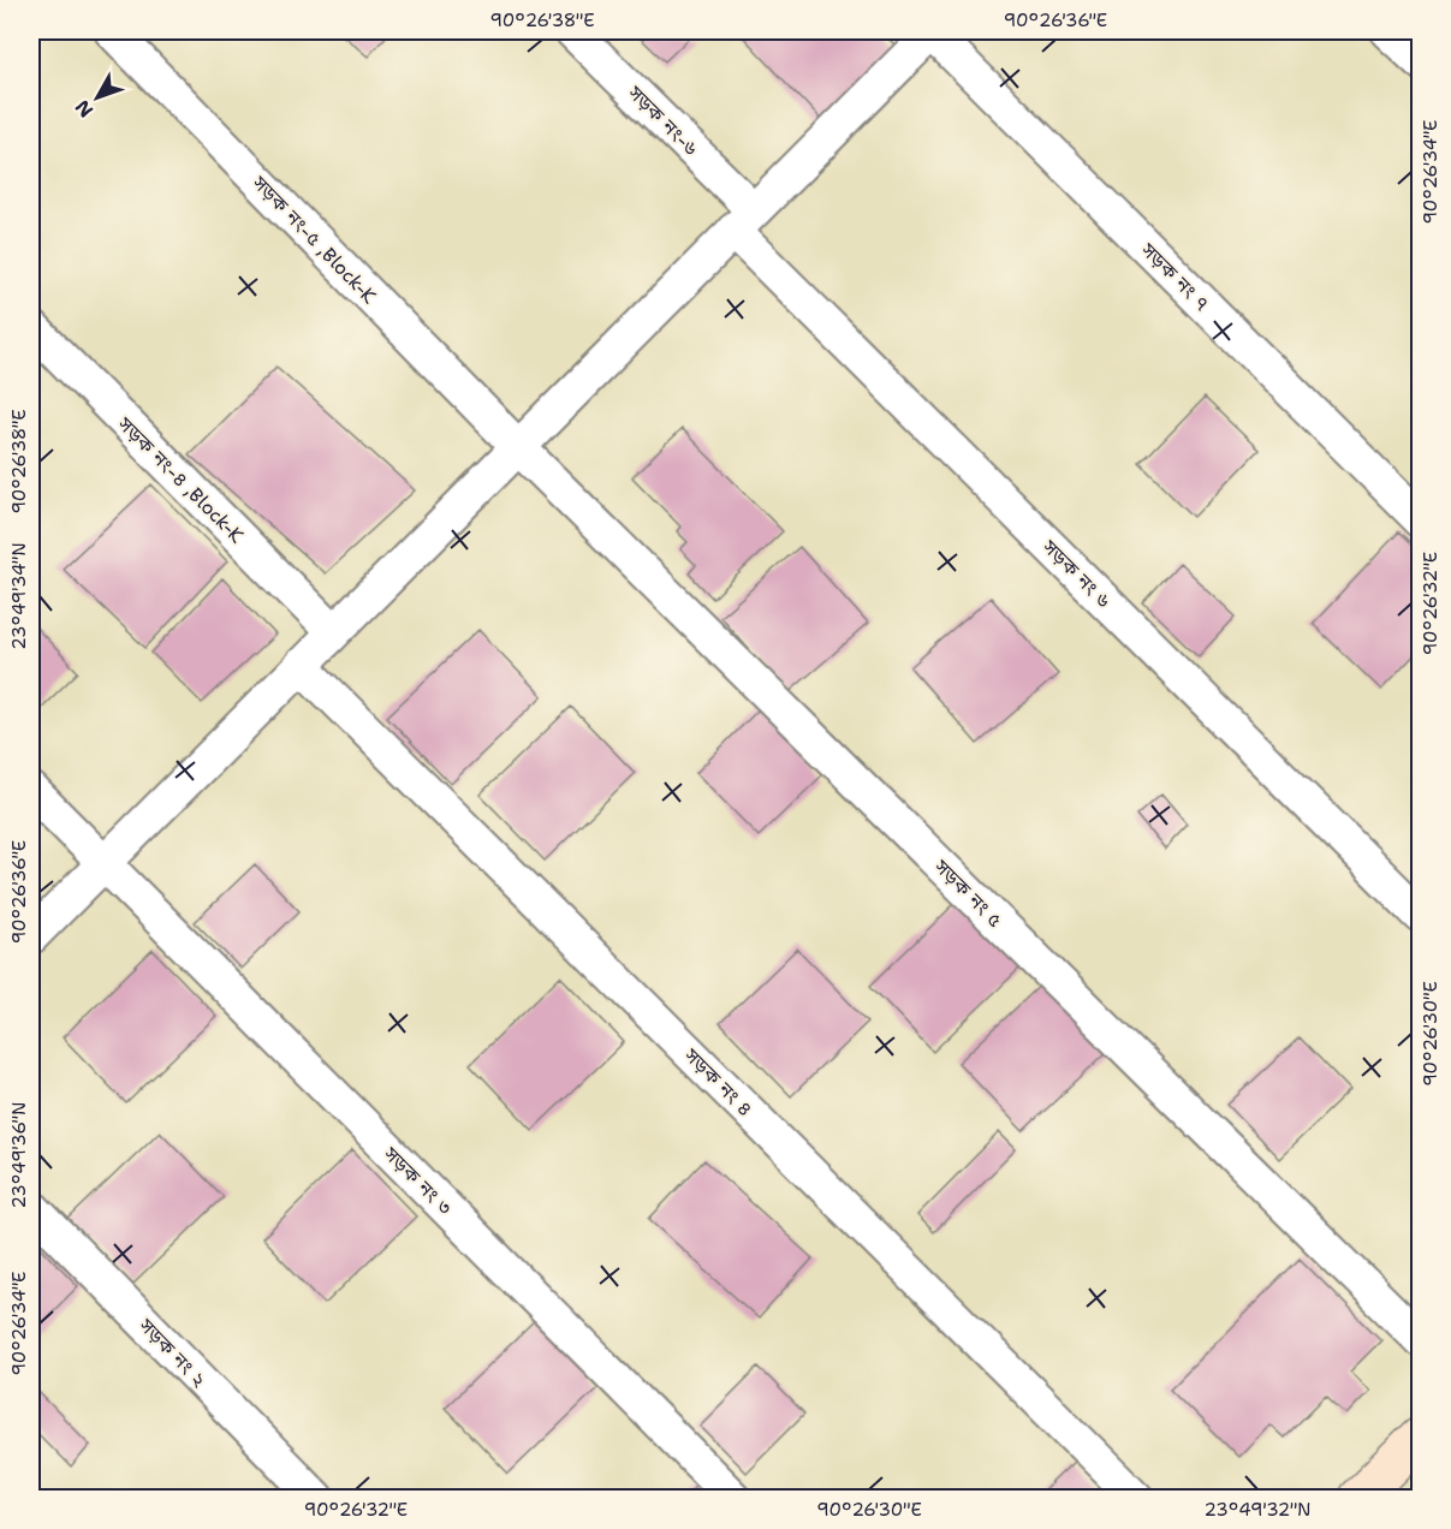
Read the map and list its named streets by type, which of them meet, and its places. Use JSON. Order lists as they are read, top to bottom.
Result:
{
  "streets": {
    "street": [
      "সড়ক নং-৬",
      "সড়ক নং-৫ ,Block-K",
      "সড়ক নং ৭",
      "সড়ক নং-৪ ,Block-K",
      "সড়ক নং ৬",
      "সড়ক নং ৫",
      "সড়ক নং ৪",
      "সড়ক নং ৩",
      "সড়ক নং ২"
    ]
  },
  "crossings": [
    ["সড়ক নং-৬", "সড়ক নং ৬"],
    ["সড়ক নং-৫ ,Block-K", "সড়ক নং ৫"]
  ],
  "north": "bottom left",
  "coordinates": [
    "90°26'38\"E",
    "90°26'36\"E",
    "90°26'34\"E",
    "23°49'34\"N",
    "90°26'32\"E",
    "90°26'30\"E",
    "23°49'36\"N",
    "23°49'32\"N"
  ]
}
